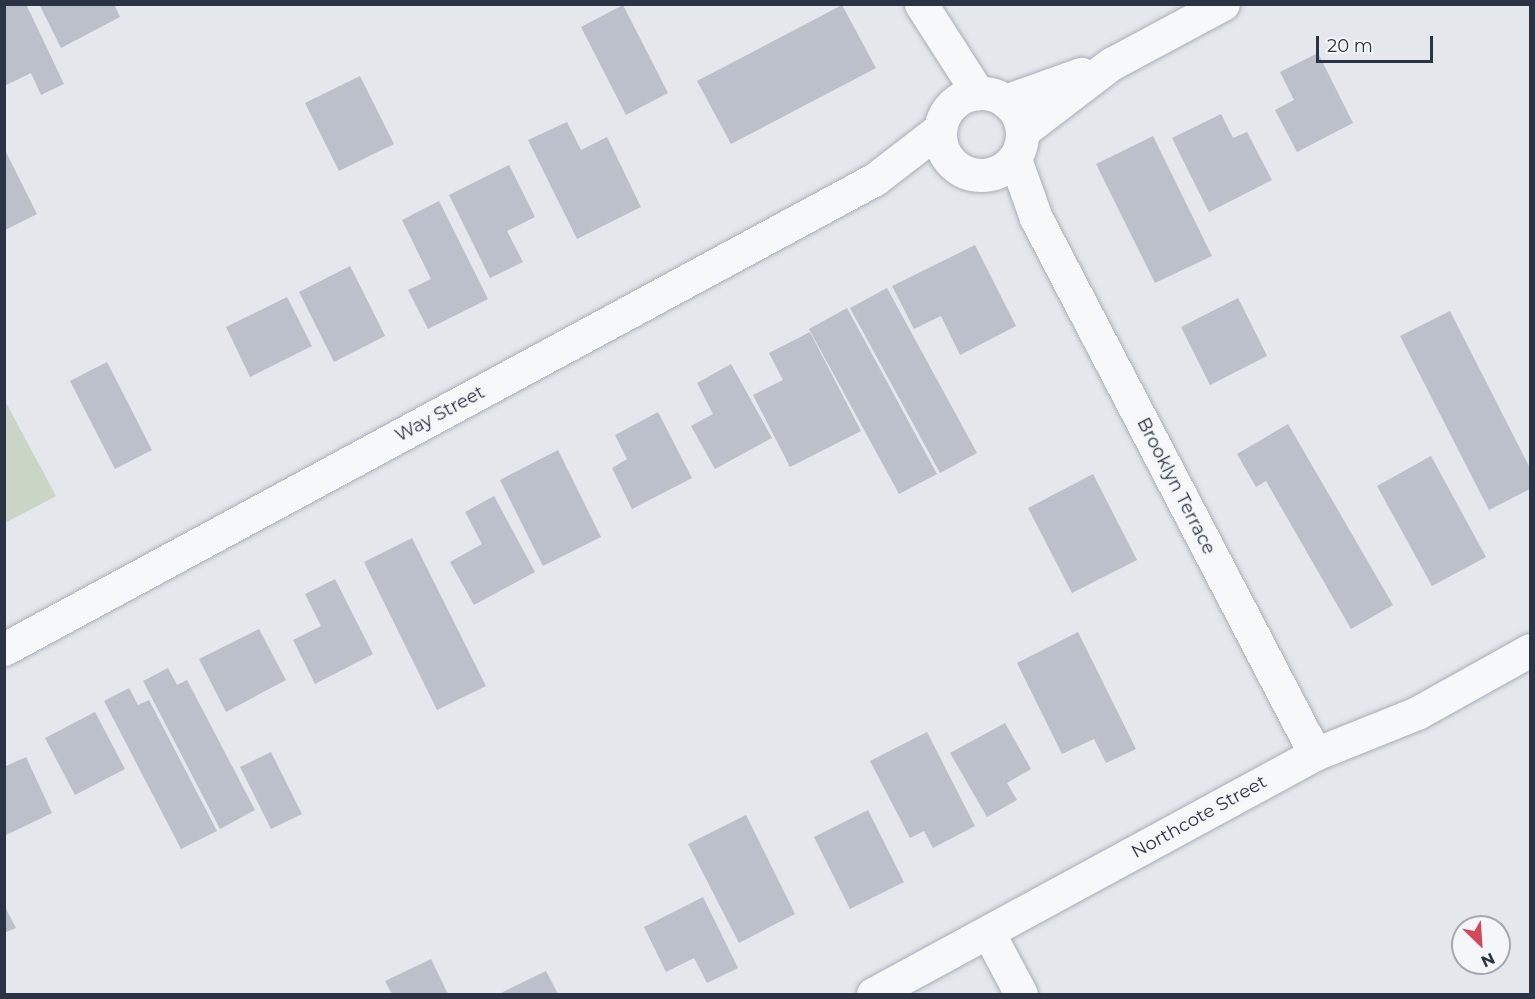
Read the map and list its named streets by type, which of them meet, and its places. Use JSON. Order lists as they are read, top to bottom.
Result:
{
  "streets": {
    "street": ["Way Street", "Brooklyn Terrace", "Northcote Street"]
  },
  "crossings": [
    ["Way Street", "Brooklyn Terrace"],
    ["Brooklyn Terrace", "Northcote Street"]
  ],
  "scale_bar": "20 m",
  "north": "bottom right"
}
